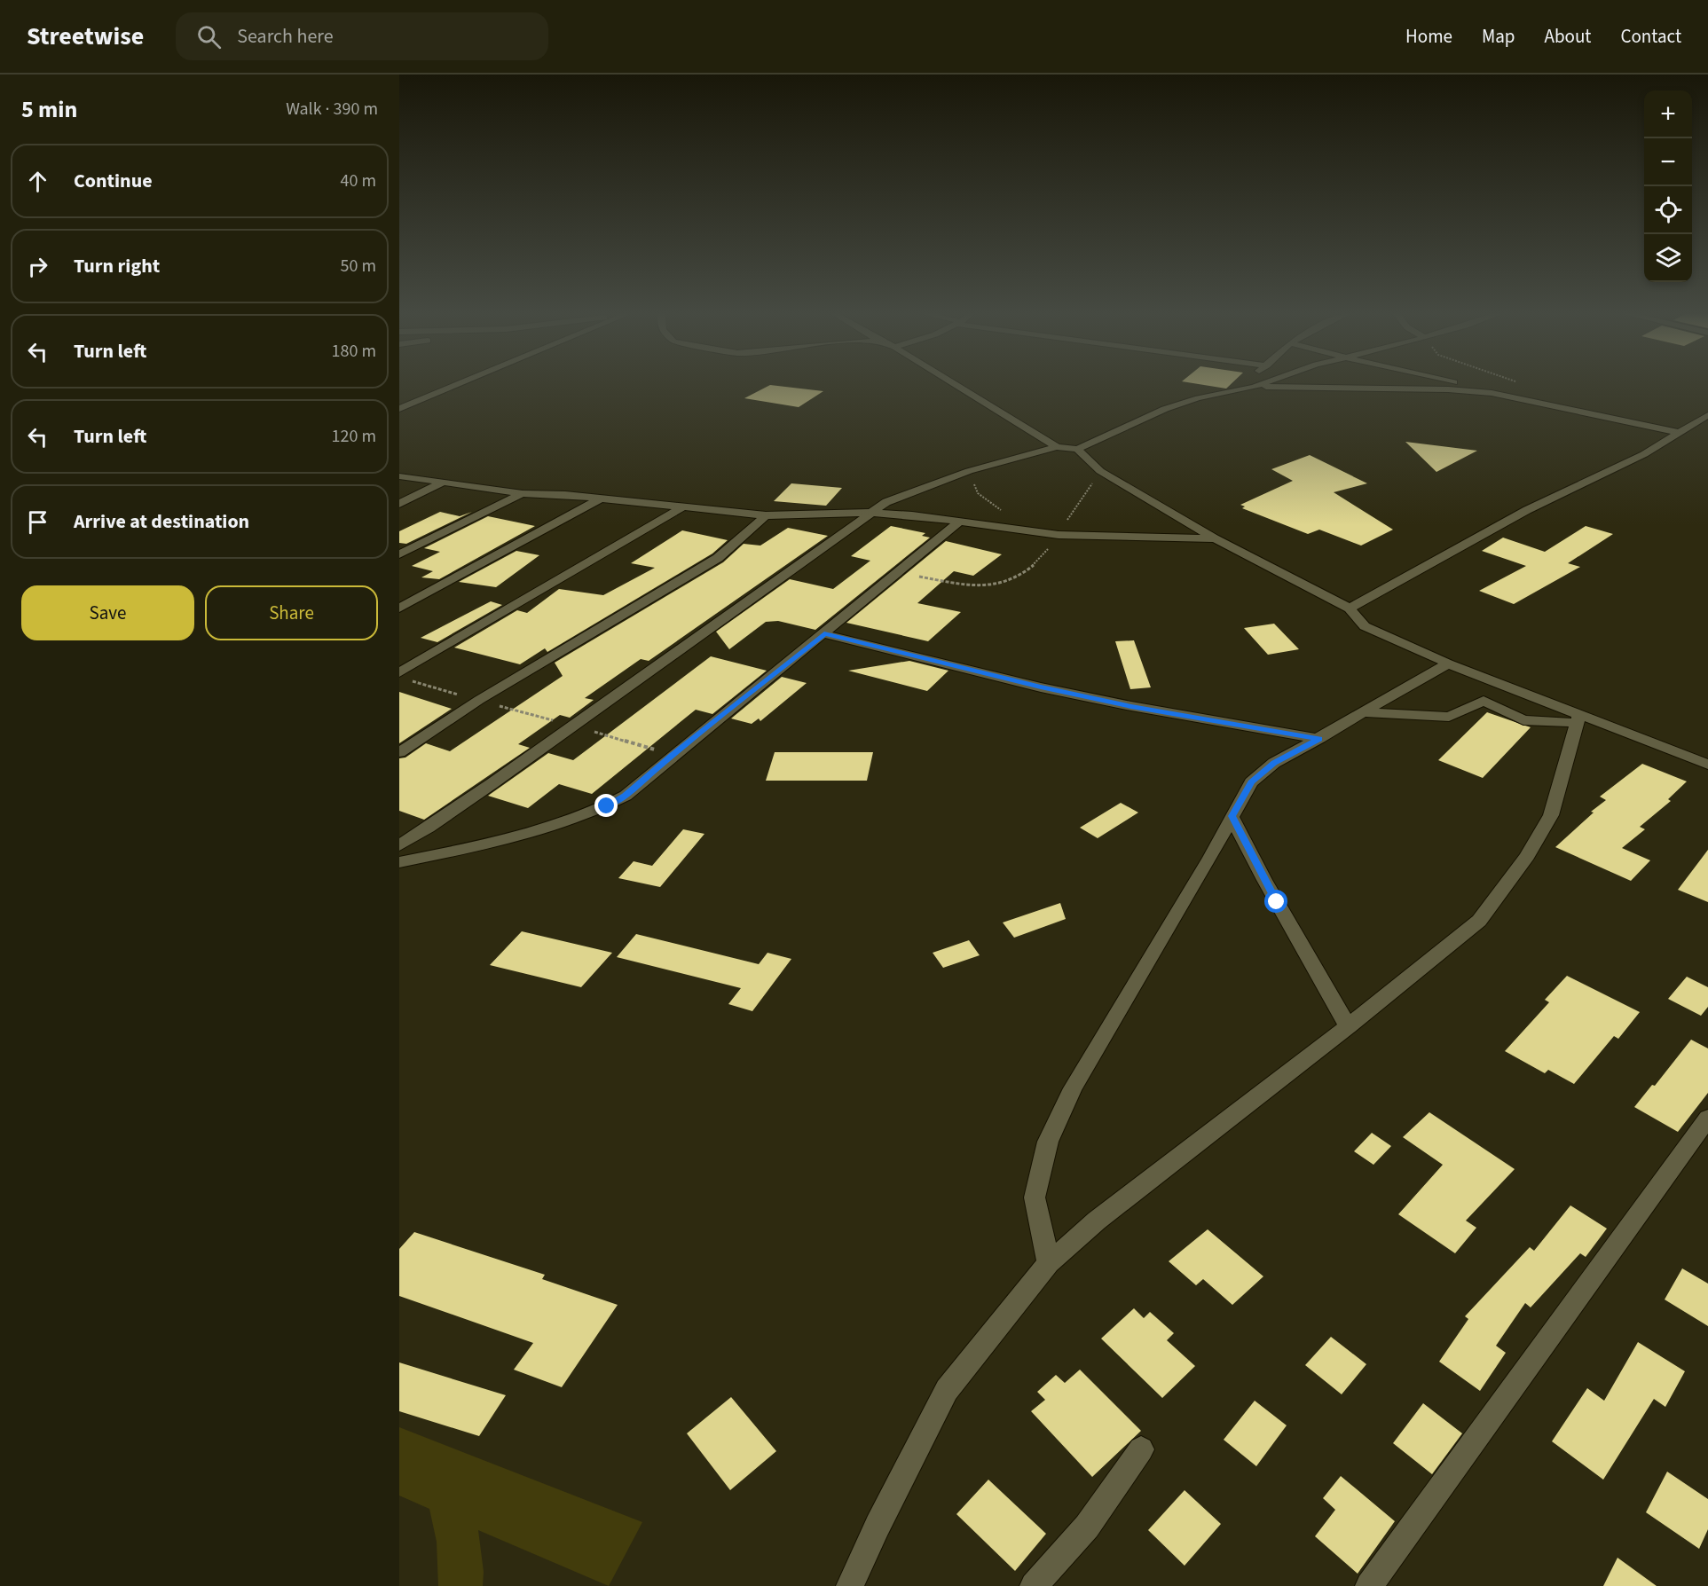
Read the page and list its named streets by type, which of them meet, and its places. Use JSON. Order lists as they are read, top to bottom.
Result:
{
  "page": {
    "header": "Streetwise",
    "search": "Search here",
    "nav": [
      "Home",
      "Map",
      "About",
      "Contact"
    ],
    "heading": ["5 min", "Walk · 390 m"],
    "map_buttons": ["+", "−"],
    "list": [
      ["Continue", "40 m"],
      ["Turn right", "50 m"],
      ["Turn left", "180 m"],
      ["Turn left", "120 m"],
      "Arrive at destination"
    ],
    "buttons": ["Save", "Share"]
  }
}
